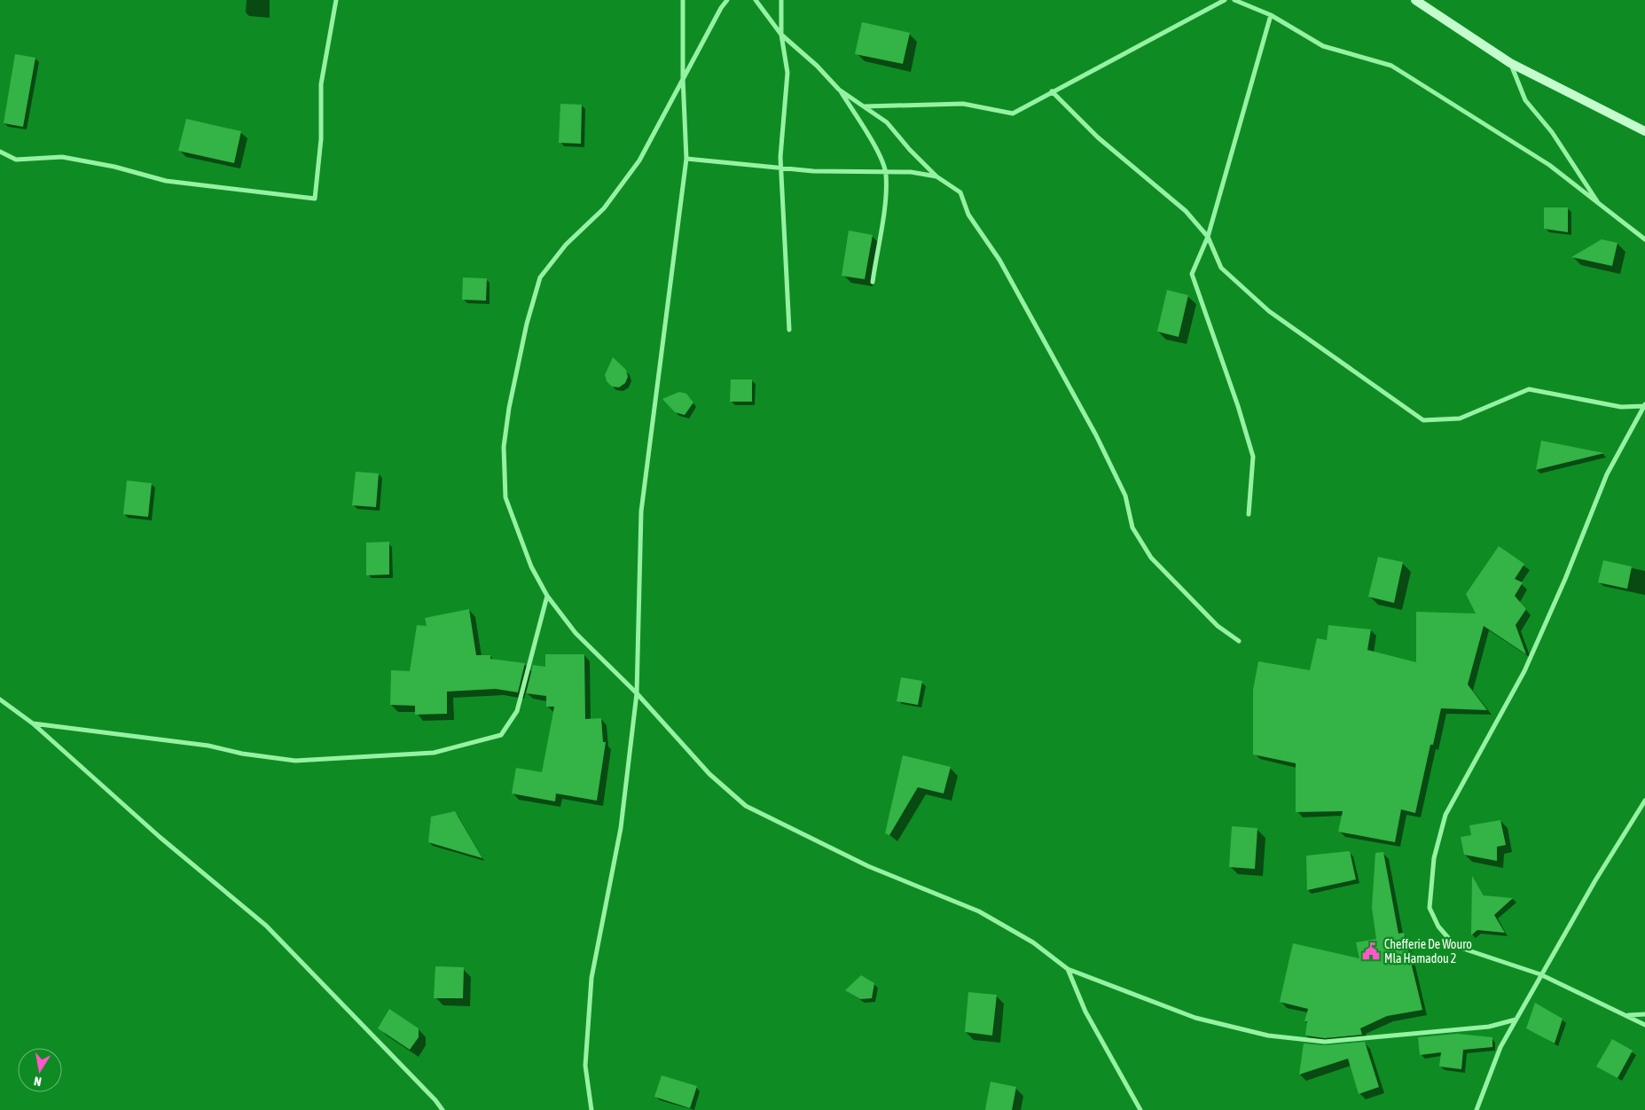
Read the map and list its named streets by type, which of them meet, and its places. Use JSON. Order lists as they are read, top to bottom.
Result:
{
  "places": {
    "public building": ["Chefferie De Wouro Mla Hamadou 2"]
  },
  "north": "bottom"
}
